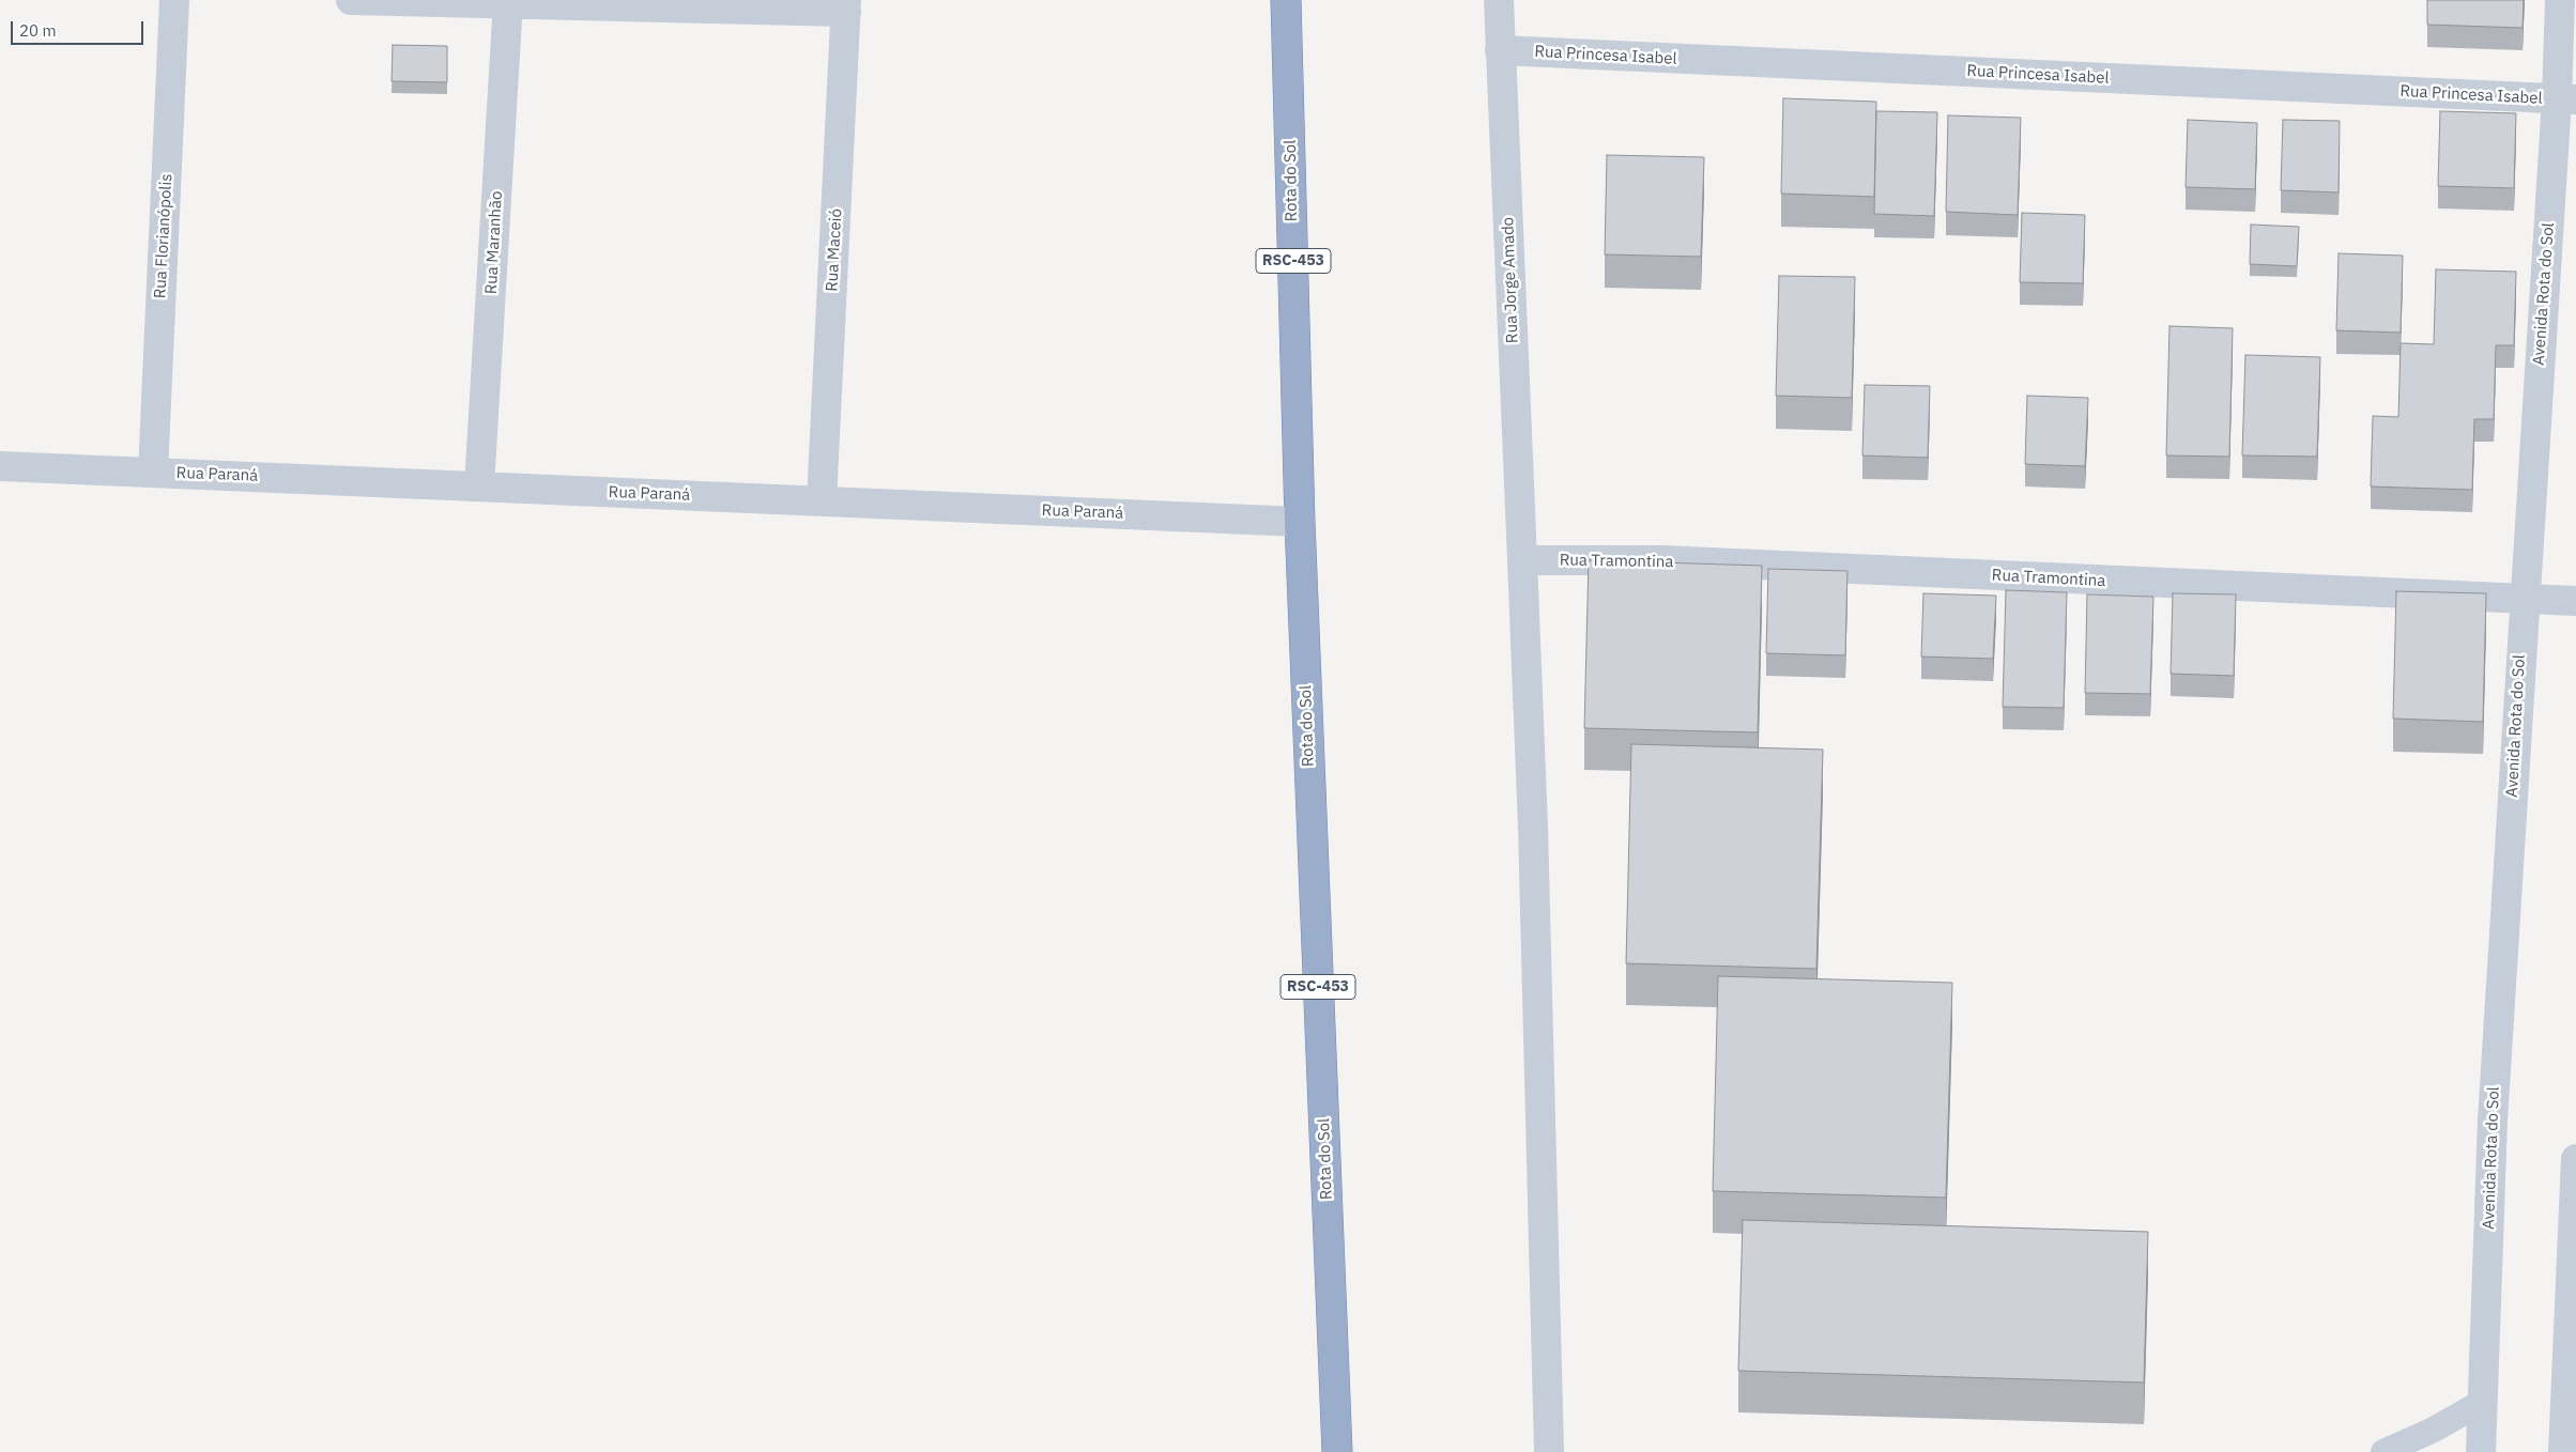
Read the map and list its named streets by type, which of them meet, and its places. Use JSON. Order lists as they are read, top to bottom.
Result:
{
  "streets": {
    "highway": ["Rota do Sol", "RSC-453"],
    "street": [
      "Rua Princesa Isabel",
      "Rua Florianópolis",
      "Rua Maranhão",
      "Rua Maceió",
      "Rua Jorge Amado",
      "Avenida Rota do Sol",
      "Rua Paraná",
      "Rua Tramontina"
    ]
  },
  "crossings": [
    ["Rua Princesa Isabel", "Rua Jorge Amado"],
    ["Rua Princesa Isabel", "Avenida Rota do Sol"],
    ["Rota do Sol", "Rua Paraná"],
    ["Rua Florianópolis", "Rua Paraná"],
    ["Rua Maranhão", "Rua Paraná"],
    ["Rua Maceió", "Rua Paraná"],
    ["Rua Jorge Amado", "Rua Tramontina"],
    ["Avenida Rota do Sol", "Rua Tramontina"]
  ],
  "scale_bar": "20 m"
}
